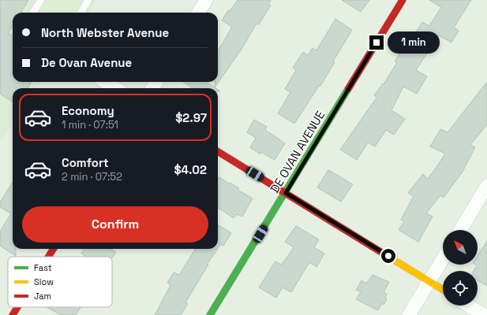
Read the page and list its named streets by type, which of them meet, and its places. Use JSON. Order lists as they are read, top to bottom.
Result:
{
  "streets": {
    "street": ["DE OVAN AVENUE"]
  },
  "legend": ["Fast", "Slow", "Jam"],
  "north": "top left",
  "page": {
    "banner": ["North Webster Avenue", "De Ovan Avenue"],
    "bubble": "1 min",
    "list": [
      {
        "name": "Economy",
        "note": "1 min · 07:51",
        "value": "$2.97"
      },
      {
        "name": "Comfort",
        "note": "2 min · 07:52",
        "value": "$4.02"
      }
    ],
    "buttons": "Confirm"
  }
}
